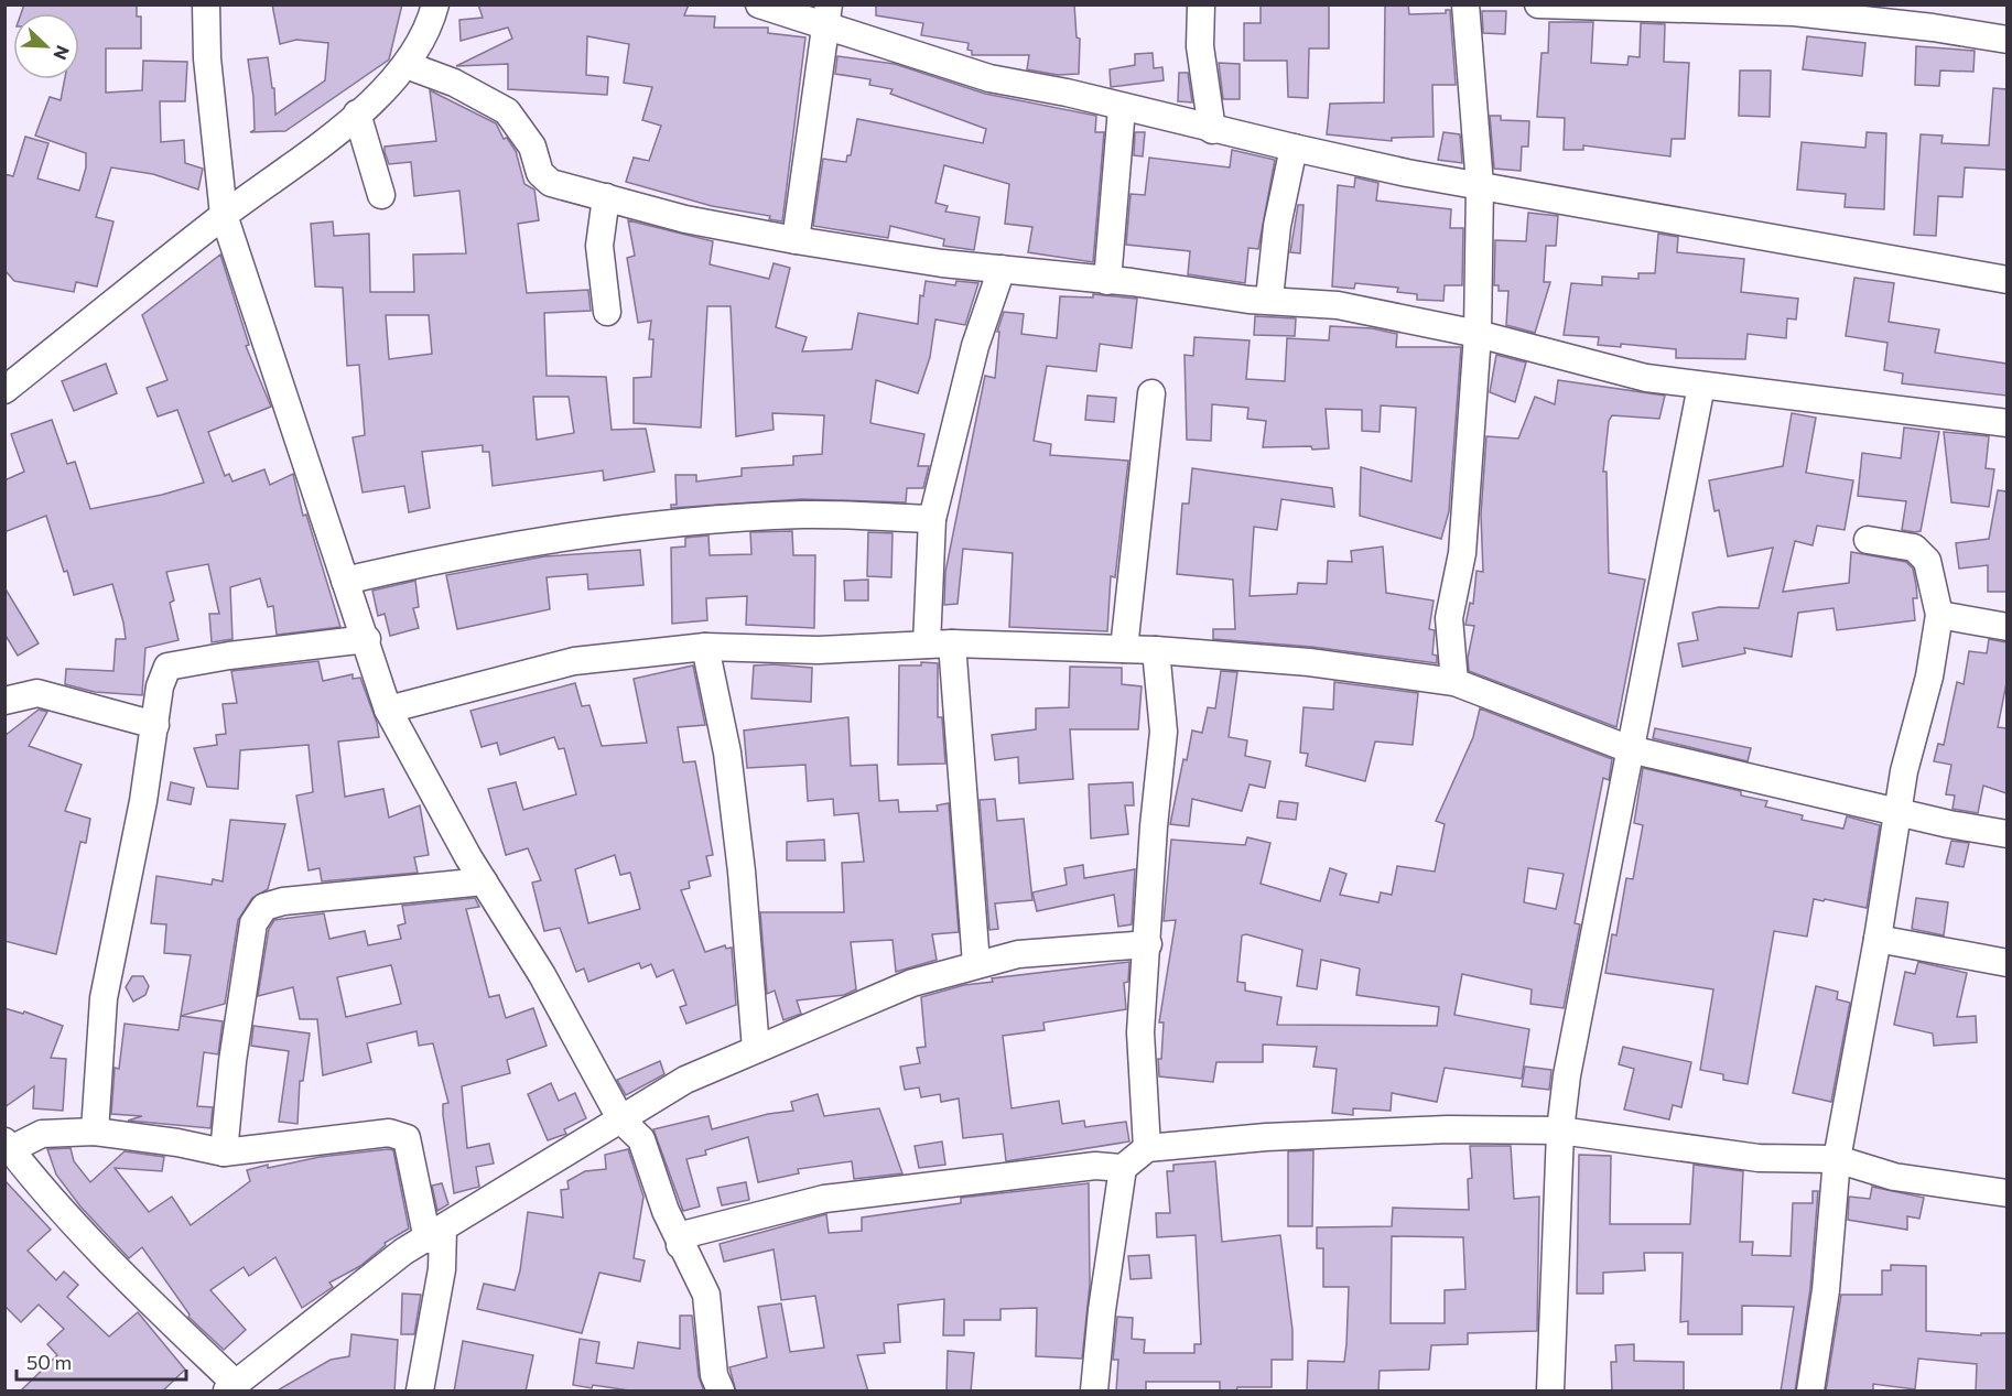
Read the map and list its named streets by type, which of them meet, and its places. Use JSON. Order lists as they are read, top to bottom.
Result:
{
  "scale_bar": "50 m",
  "north": "bottom right"
}
